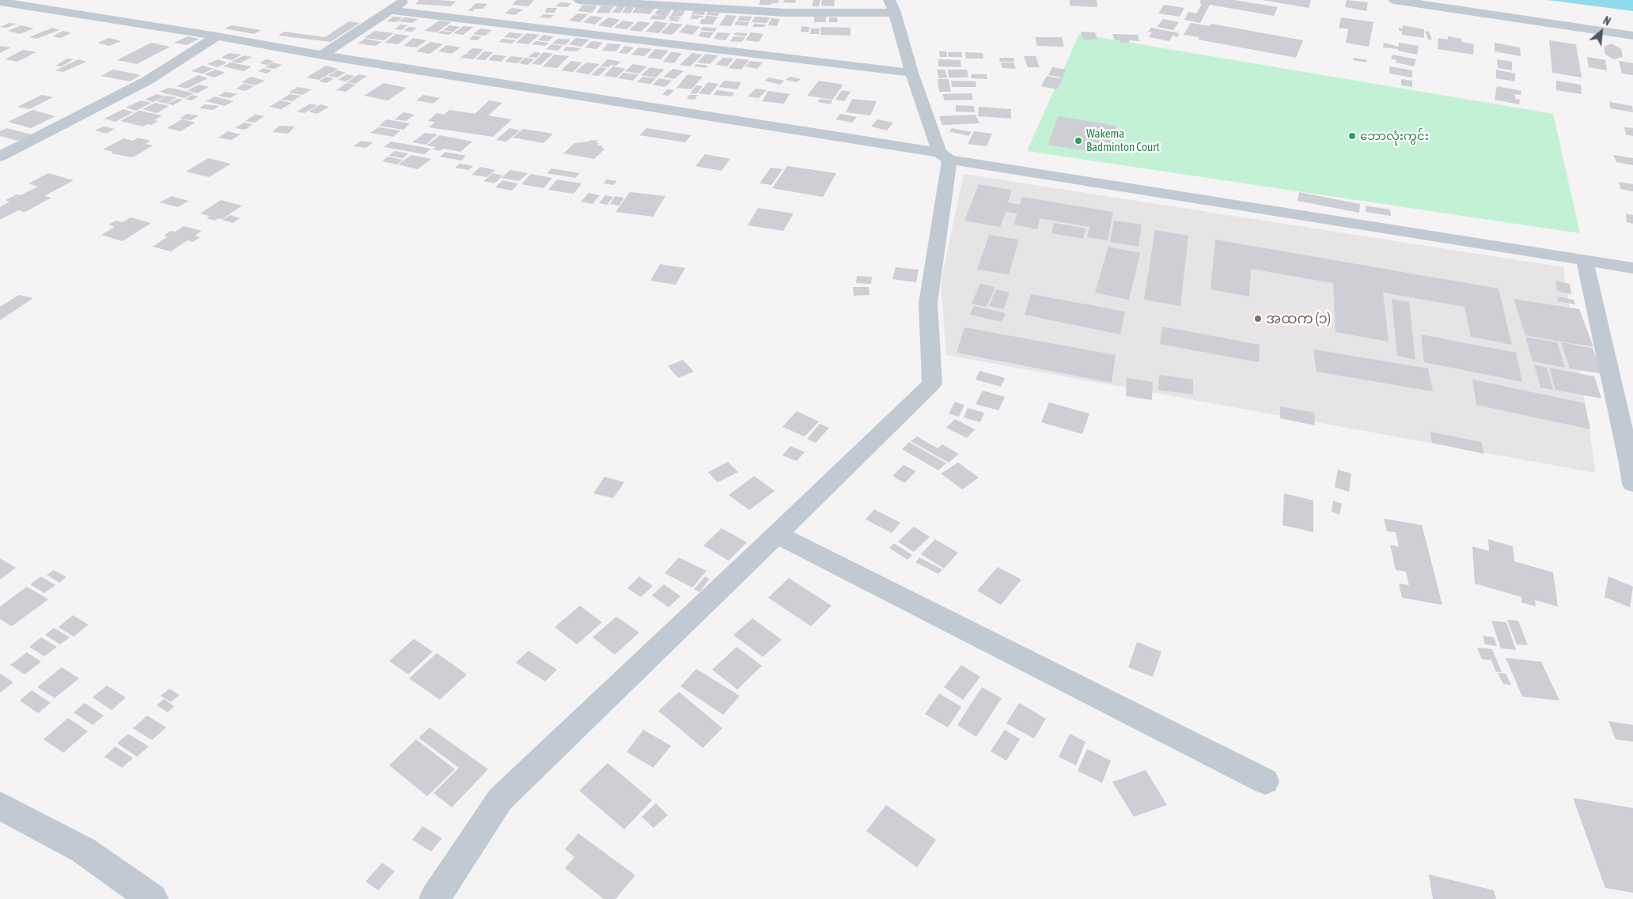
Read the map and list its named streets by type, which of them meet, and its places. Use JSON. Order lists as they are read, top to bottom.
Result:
{
  "places": ["ဘောလုံးကွင်း", "Wakema Badminton Court", "အထက (၁)"],
  "north": "top right"
}
